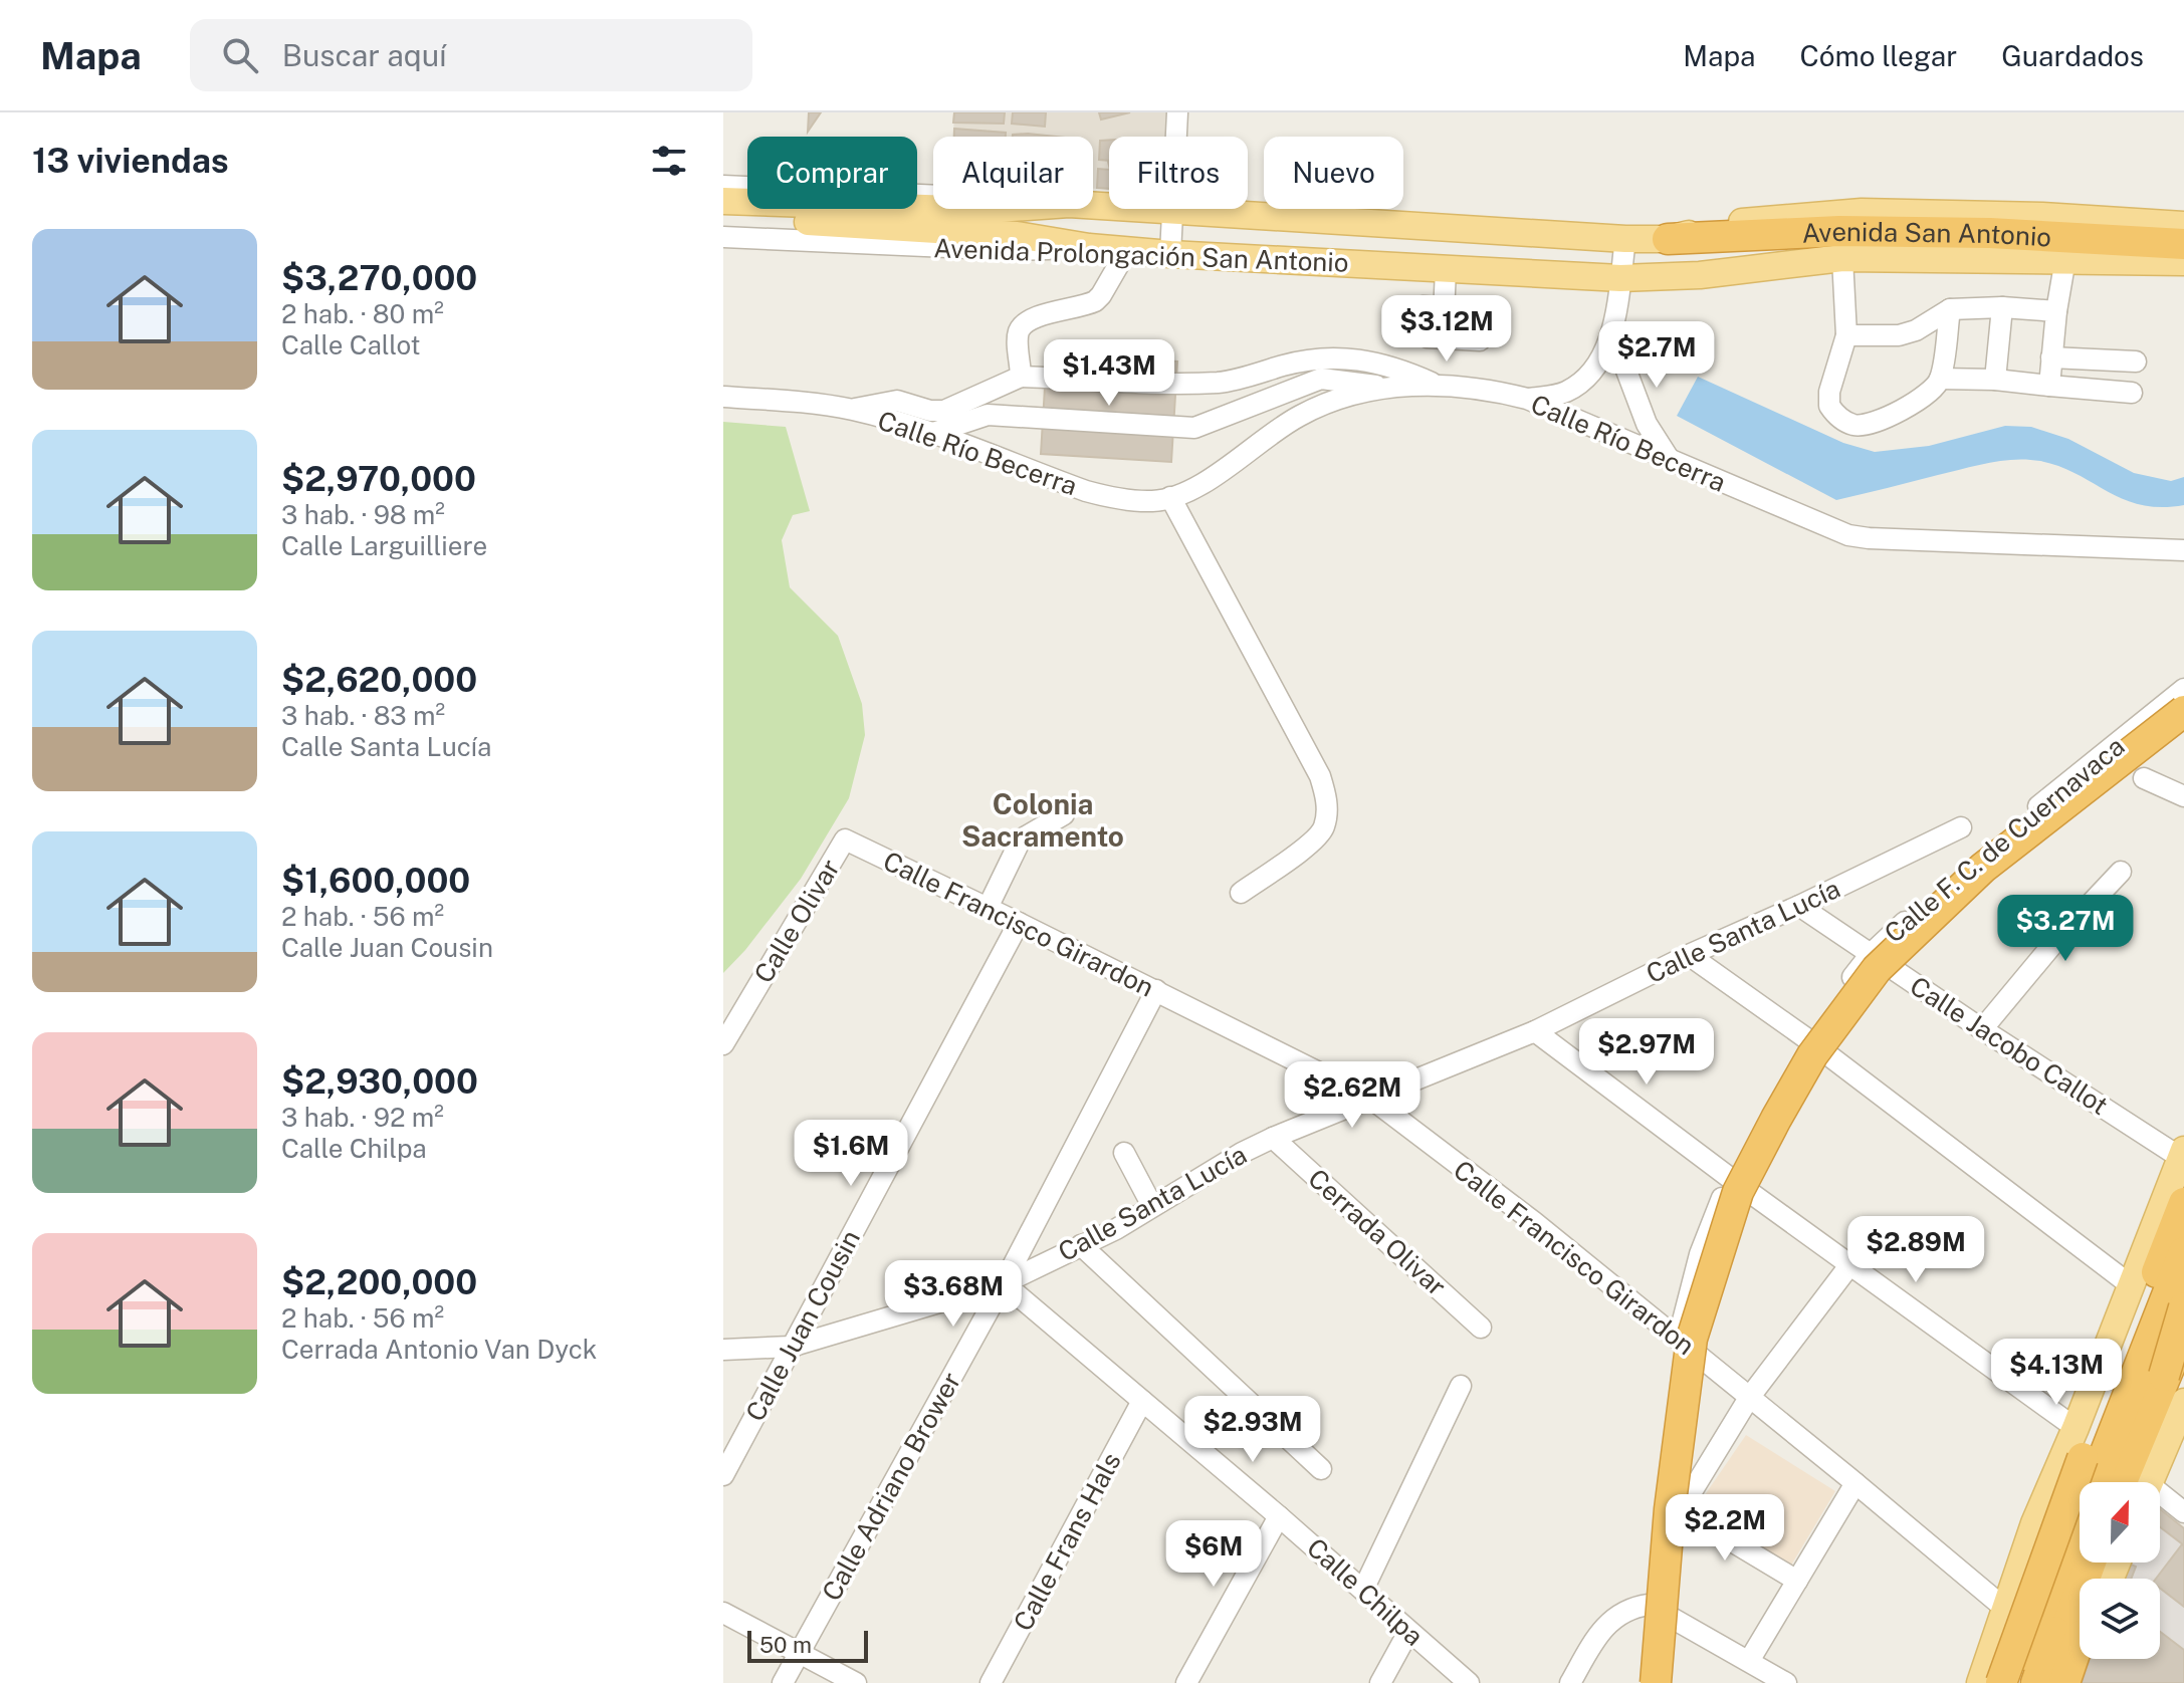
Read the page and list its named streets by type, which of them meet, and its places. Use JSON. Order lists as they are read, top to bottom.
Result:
{
  "streets": {
    "highway": ["Avenida San Antonio"],
    "main road": ["Avenida Prolongación San Antonio"],
    "street": [
      "Calle Río Becerra",
      "Calle F. C. de Cuernavaca",
      "Calle Olivar",
      "Calle Francisco Girardon",
      "Calle Santa Lucía",
      "Calle Jacobo Callot",
      "Cerrada Olivar",
      "Calle Juan Cousin",
      "Calle Adriano Brower",
      "Calle Frans Hals",
      "Calle Chilpa"
    ]
  },
  "crossings": [
    ["Avenida San Antonio", "Avenida Prolongación San Antonio"],
    ["Calle F. C. de Cuernavaca", "Calle Francisco Girardon"],
    ["Calle F. C. de Cuernavaca", "Calle Jacobo Callot"],
    ["Calle Olivar", "Calle Francisco Girardon"],
    ["Calle Francisco Girardon", "Calle Santa Lucía"],
    ["Calle Francisco Girardon", "Calle Juan Cousin"],
    ["Calle Francisco Girardon", "Calle Adriano Brower"],
    ["Calle Santa Lucía", "Calle Jacobo Callot"],
    ["Calle Santa Lucía", "Cerrada Olivar"],
    ["Calle Santa Lucía", "Calle Juan Cousin"],
    ["Calle Santa Lucía", "Calle Adriano Brower"],
    ["Calle Santa Lucía", "Calle Chilpa"],
    ["Calle Adriano Brower", "Calle Chilpa"],
    ["Calle Frans Hals", "Calle Chilpa"]
  ],
  "districts": ["Colonia Sacramento"],
  "scale_bar": "50 m",
  "north": "top",
  "page": {
    "header": "Mapa",
    "search": "Buscar aquí",
    "nav": ["Mapa", "Cómo llegar", "Guardados"],
    "heading": "13 viviendas",
    "chip": [
      "Comprar",
      "Alquilar",
      "Filtros",
      "Nuevo"
    ],
    "list": [
      {
        "name": "$3,270,000",
        "note": "2 hab. · 80 m² · Calle Callot"
      },
      {
        "name": "$2,970,000",
        "note": "3 hab. · 98 m² · Calle Larguilliere"
      },
      {
        "name": "$2,620,000",
        "note": "3 hab. · 83 m² · Calle Santa Lucía"
      },
      {
        "name": "$1,600,000",
        "note": "2 hab. · 56 m² · Calle Juan Cousin"
      },
      {
        "name": "$2,930,000",
        "note": "3 hab. · 92 m² · Calle Chilpa"
      },
      {
        "name": "$2,200,000",
        "note": "2 hab. · 56 m² · Cerrada Antonio Van Dyck"
      }
    ],
    "price": [
      "$3.12M",
      "$2.7M",
      "$1.43M",
      "$3.27M",
      "$2.97M",
      "$2.62M",
      "$1.6M",
      "$2.89M",
      "$3.68M",
      "$4.13M",
      "$2.93M",
      "$2.2M",
      "$6M"
    ],
    "scale": "50 m"
  }
}
